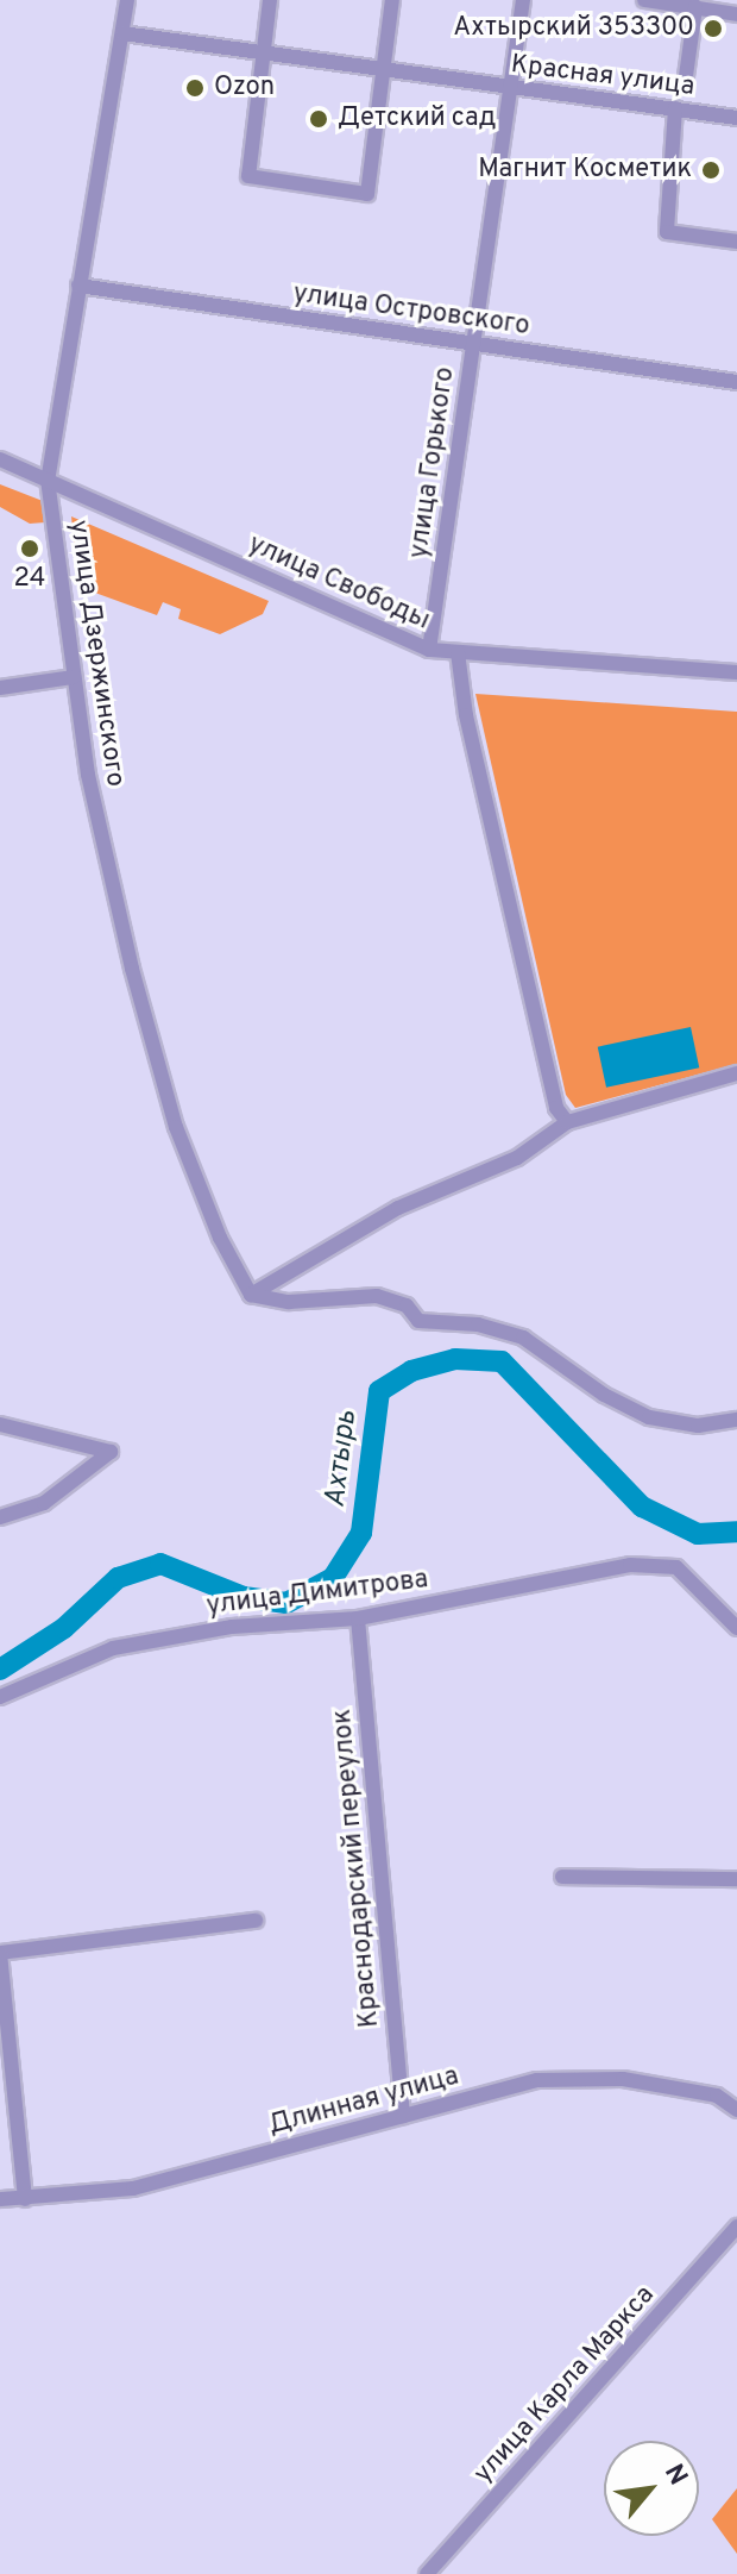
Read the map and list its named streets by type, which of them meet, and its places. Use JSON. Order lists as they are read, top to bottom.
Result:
{
  "streets": {
    "street": [
      "Красная улица",
      "улица Островского",
      "улица Горького",
      "улица Свободы",
      "улица Дзержинского",
      "улица Димитрова",
      "Краснодарский переулок",
      "Длинная улица",
      "улица Карла Маркса"
    ]
  },
  "crossings": [
    ["Красная улица", "улица Горького"],
    ["Красная улица", "улица Дзержинского"],
    ["улица Островского", "улица Горького"],
    ["улица Островского", "улица Дзержинского"],
    ["улица Горького", "улица Свободы"],
    ["улица Свободы", "улица Дзержинского"],
    ["улица Димитрова", "Краснодарский переулок"],
    ["Краснодарский переулок", "Длинная улица"]
  ],
  "water": ["Ахтырь"],
  "places": [
    "Ахтырский 353300",
    "Ozon",
    "Детский сад",
    "Магнит Косметик",
    "24"
  ],
  "north": "top right"
}
